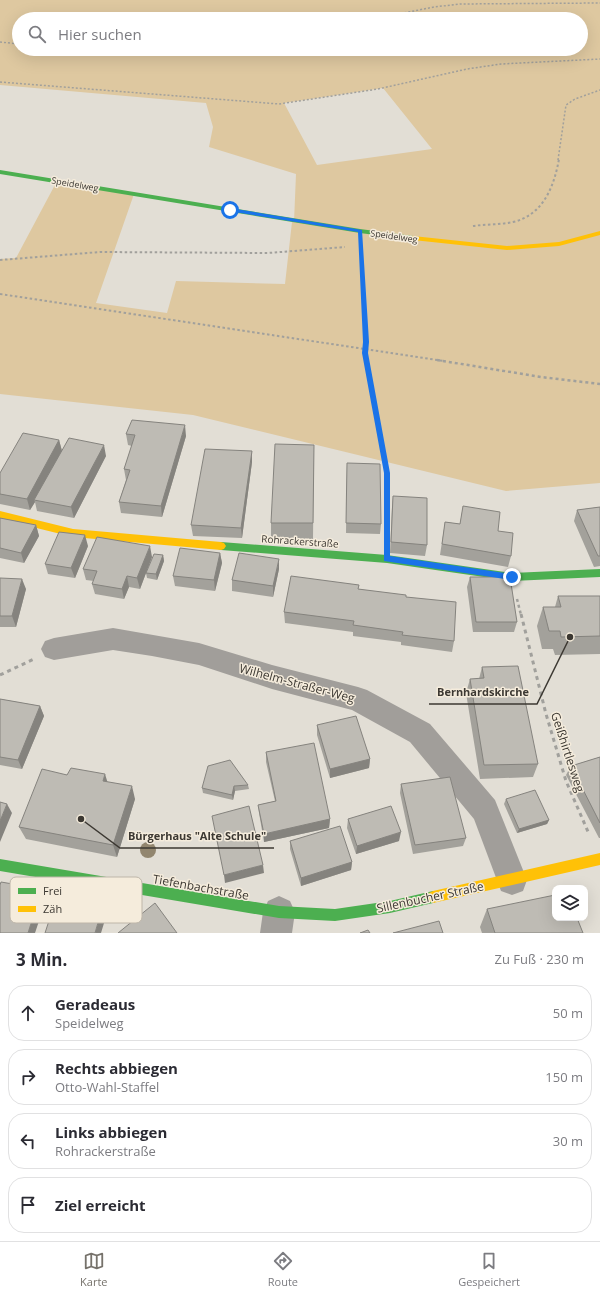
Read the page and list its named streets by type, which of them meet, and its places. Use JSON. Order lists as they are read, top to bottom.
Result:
{
  "streets": {
    "street": [
      "Speidelweg",
      "Rohrackerstraße",
      "Wilhelm-Straßer-Weg",
      "Tiefenbachstraße",
      "Sillenbucher Straße"
    ],
    "path": ["Geißhirtlesweg"]
  },
  "crossings": [
    ["Rohrackerstraße", "Geißhirtlesweg"],
    ["Wilhelm-Straßer-Weg", "Sillenbucher Straße"],
    ["Tiefenbachstraße", "Sillenbucher Straße"]
  ],
  "places": ["Bernhardskirche", "Bürgerhaus \"Alte Schule\""],
  "legend": ["Frei", "Zäh"],
  "page": {
    "search": "Hier suchen",
    "heading": ["3 Min.", "Zu Fuß · 230 m"],
    "list": [
      ["Geradeaus", "Speidelweg", "50 m"],
      ["Rechts abbiegen", "Otto-Wahl-Staffel", "150 m"],
      ["Links abbiegen", "Rohrackerstraße", "30 m"],
      "Ziel erreicht"
    ],
    "nav": ["Karte", "Route", "Gespeichert"]
  }
}
